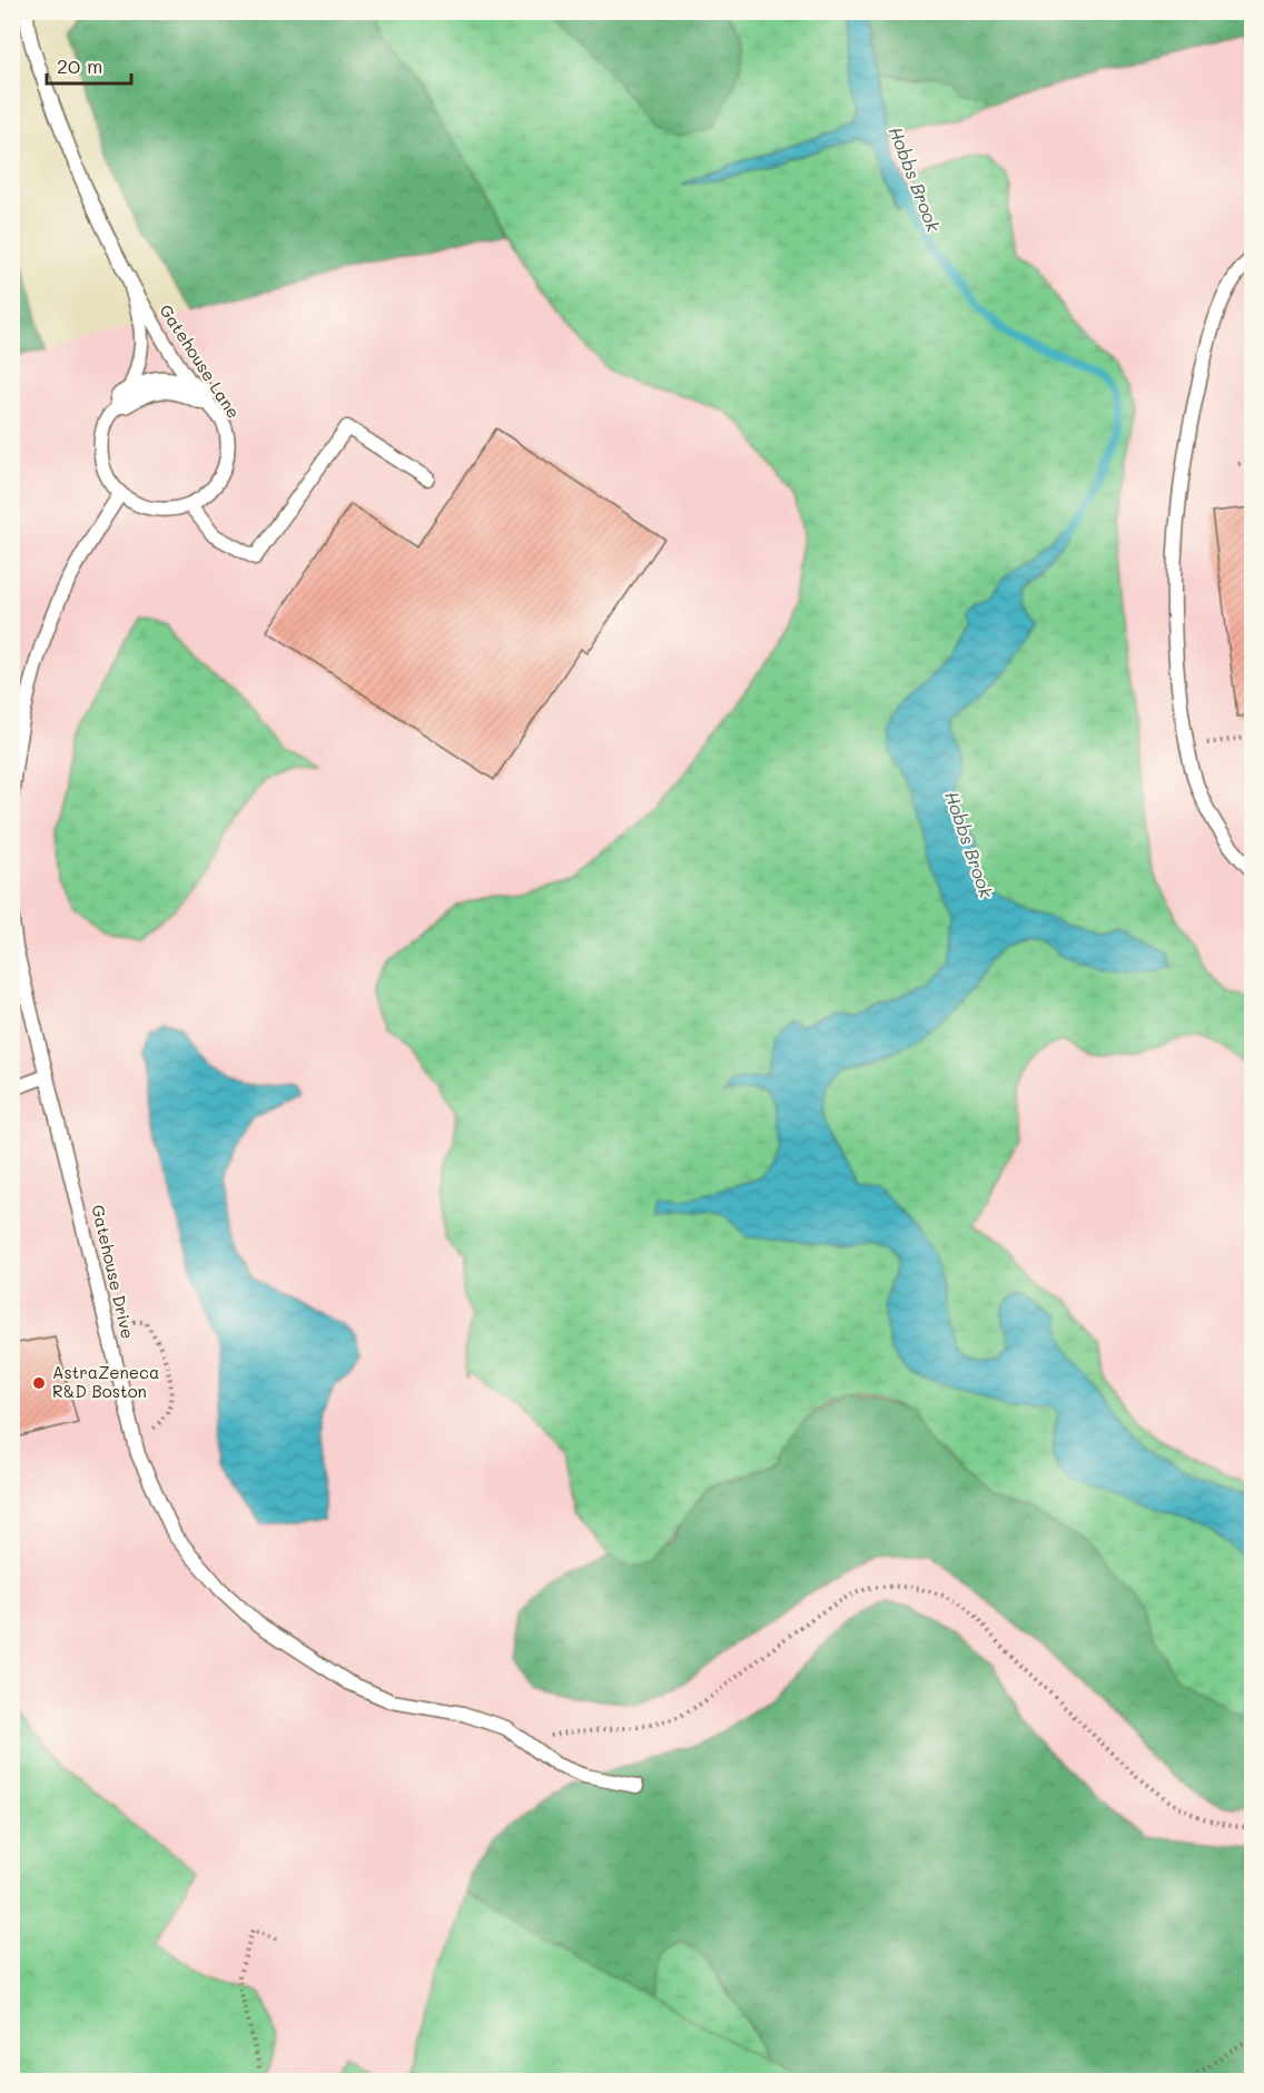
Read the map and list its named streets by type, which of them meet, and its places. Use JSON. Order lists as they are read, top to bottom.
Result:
{
  "streets": {
    "lane": ["Gatehouse Lane", "Gatehouse Drive"]
  },
  "water": ["Hobbs Brook"],
  "places": ["AstraZeneca R&D Boston"],
  "scale_bar": "20 m"
}
